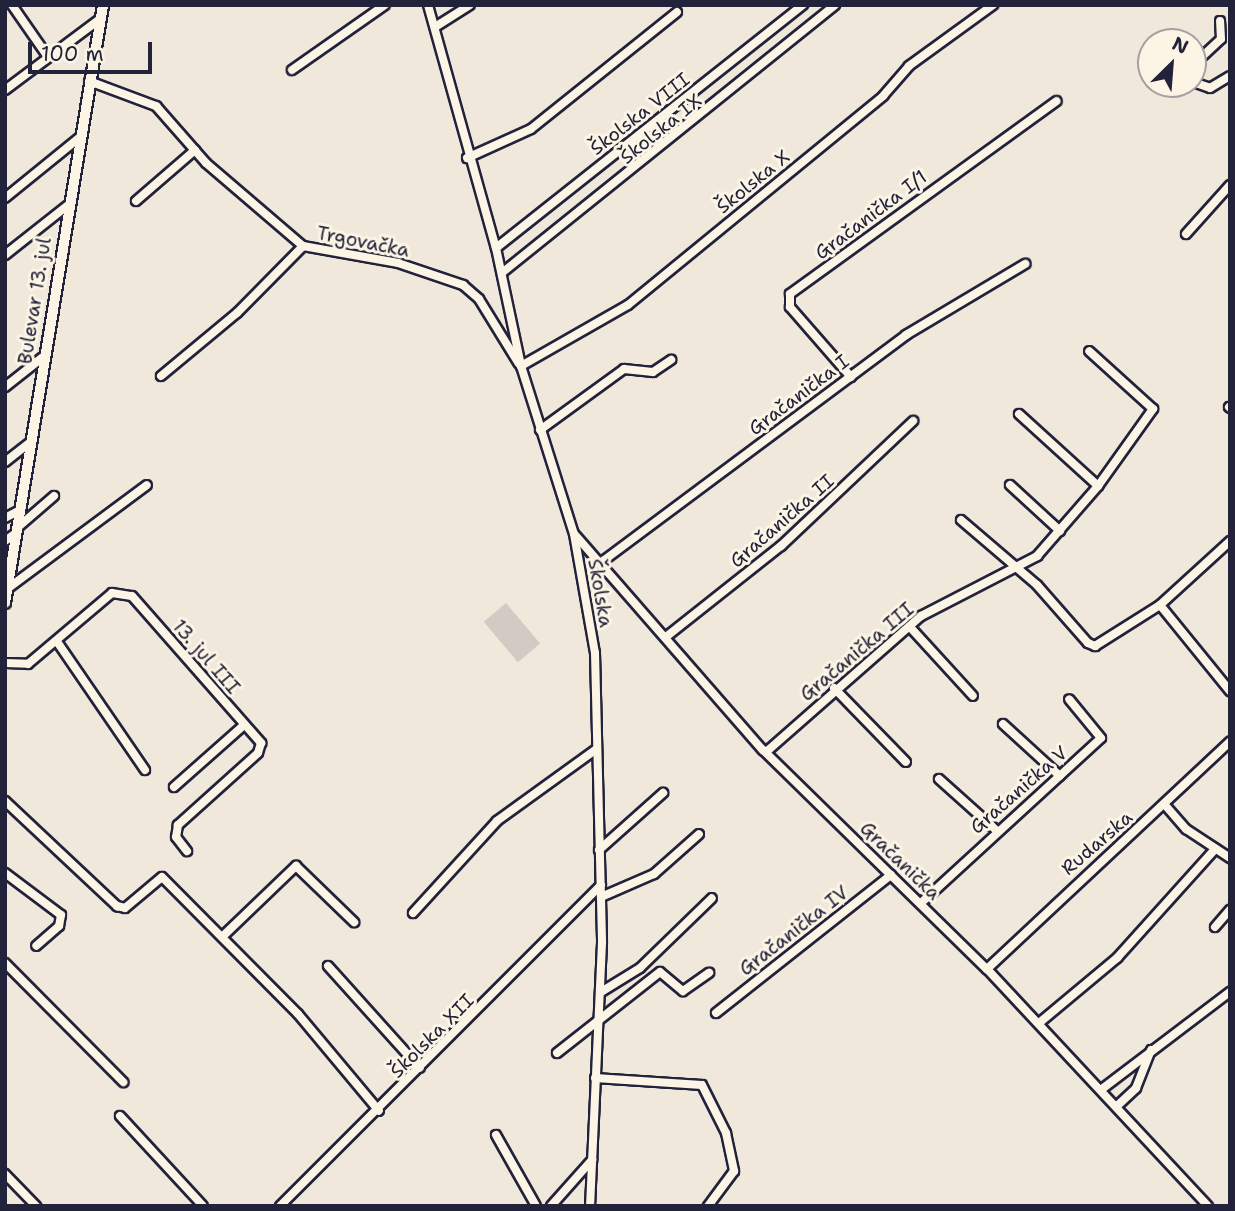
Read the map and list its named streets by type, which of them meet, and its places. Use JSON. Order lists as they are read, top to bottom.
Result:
{
  "streets": {
    "street": [
      "Školska VIII",
      "Školska IX",
      "Školska X",
      "Gračanička I/1",
      "Trgovačka",
      "Bulevar 13. jul",
      "Gračanička I",
      "Gračanička II",
      "Školska",
      "Gračanička III",
      "13. jul III",
      "Gračanička V",
      "Rudarska",
      "Gračanička",
      "Gračanička IV",
      "Školska XII"
    ]
  },
  "crossings": [
    ["Školska VIII", "Školska"],
    ["Školska IX", "Školska"],
    ["Školska X", "Trgovačka"],
    ["Školska X", "Školska"],
    ["Gračanička I/1", "Gračanička I"],
    ["Trgovačka", "Bulevar 13. jul"],
    ["Trgovačka", "Školska"],
    ["Gračanička I", "Gračanička"],
    ["Gračanička II", "Gračanička"],
    ["Školska", "Gračanička"],
    ["Školska", "Školska XII"],
    ["Gračanička III", "Gračanička"],
    ["Gračanička V", "Gračanička"],
    ["Rudarska", "Gračanička"],
    ["Gračanička", "Gračanička IV"]
  ],
  "scale_bar": "100 m",
  "north": "top right"
}
